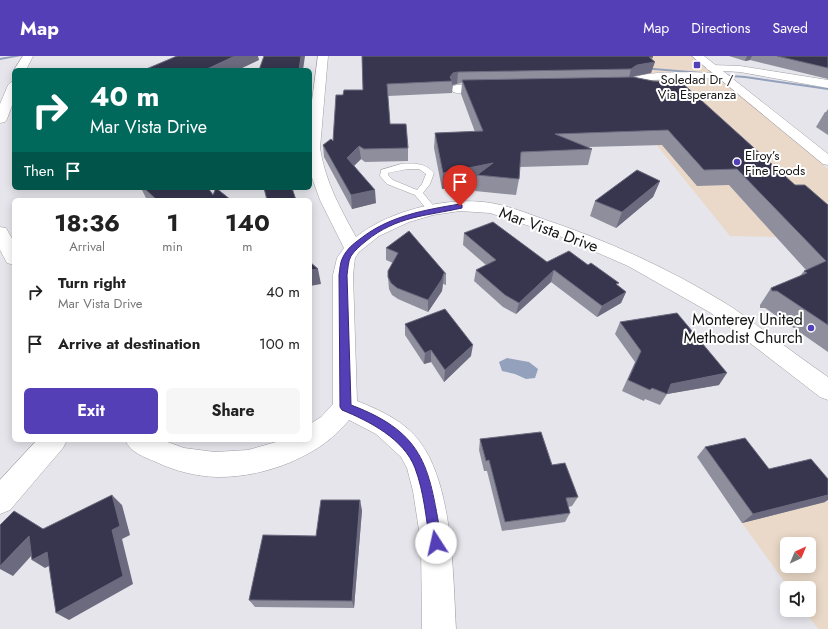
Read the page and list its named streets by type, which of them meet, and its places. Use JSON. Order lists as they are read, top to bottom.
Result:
{
  "streets": {
    "street": ["Mar Vista Drive"]
  },
  "places": {
    "transit": ["Soledad Dr / Via Esperanza"],
    "other": ["Elroy’s Fine Foods", "Monterey United Methodist Church"]
  },
  "north": "top right",
  "page": {
    "header": "Map",
    "nav": ["Map", "Directions", "Saved"],
    "turn": ["40 m", "Mar Vista Drive"],
    "then": "Then",
    "eta": [
      "18:36",
      "Arrival",
      "1",
      "min",
      "140",
      "m"
    ],
    "list": [
      {
        "name": "Turn right",
        "note": "Mar Vista Drive",
        "value": "40 m"
      },
      {
        "name": "Arrive at destination",
        "value": "100 m"
      }
    ],
    "buttons": ["Exit", "Share"]
  }
}
